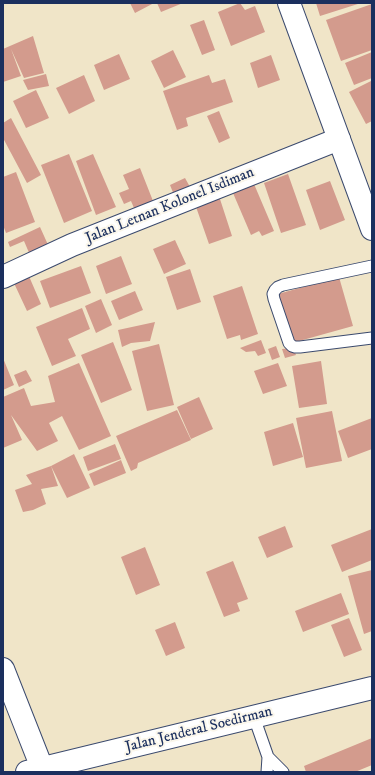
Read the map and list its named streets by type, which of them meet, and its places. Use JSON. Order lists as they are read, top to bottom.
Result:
{
  "streets": {
    "street": ["Jalan Letnan Kolonel Isdiman", "Jalan Jenderal Soedirman"]
  }
}
